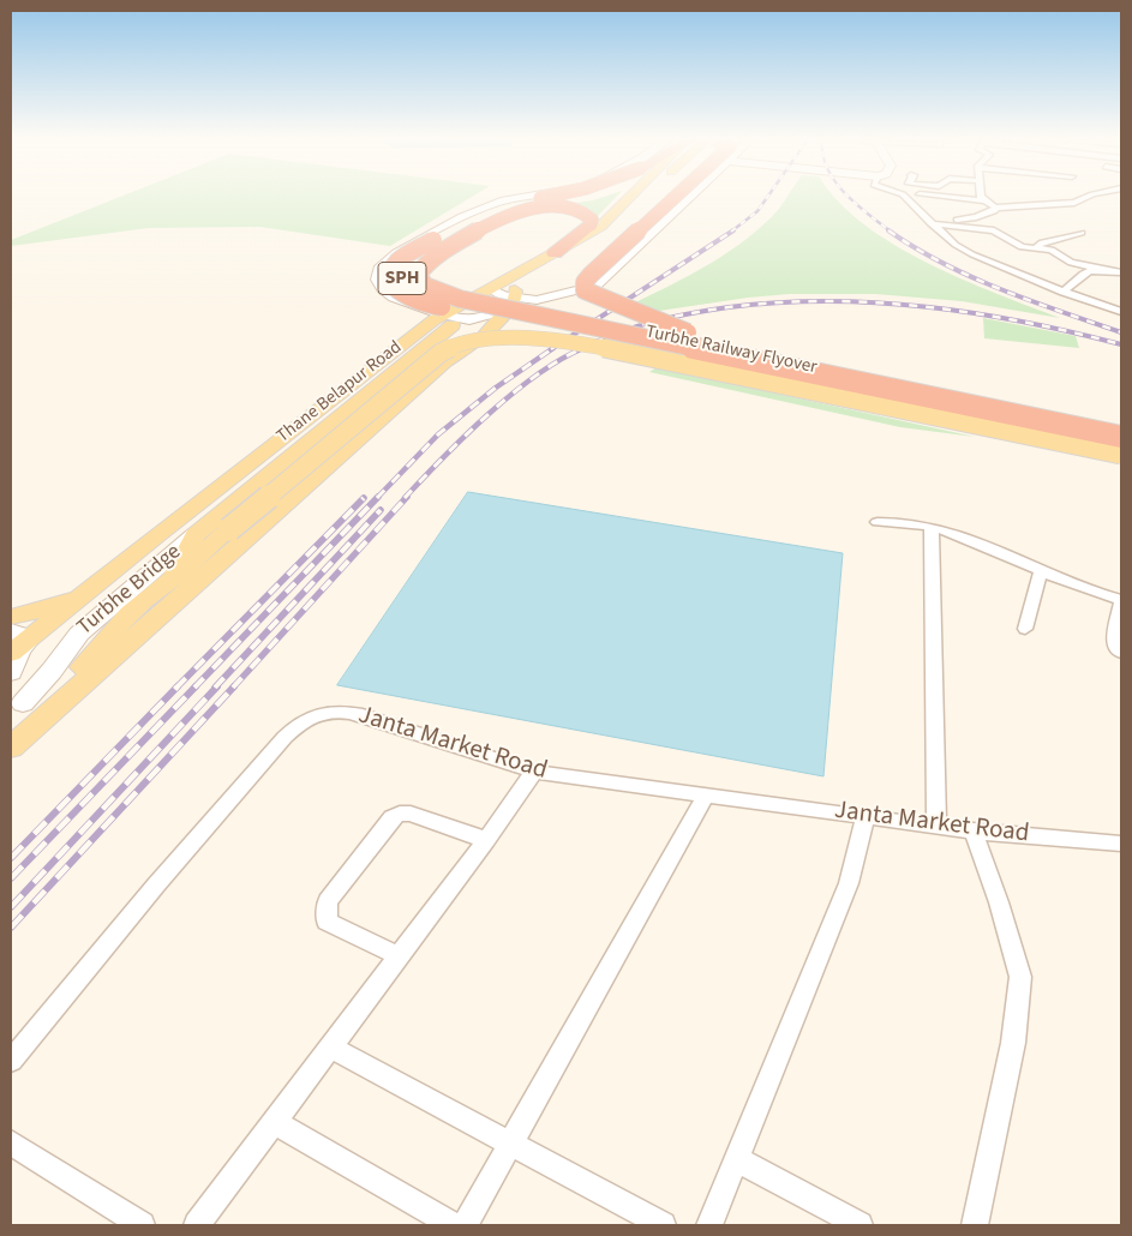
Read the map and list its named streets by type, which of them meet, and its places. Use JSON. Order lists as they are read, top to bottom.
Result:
{
  "streets": {
    "highway": ["Turbhe Railway Flyover"],
    "main road": ["Thane Belapur Road"],
    "street": ["Turbhe Bridge", "Janta Market Road"]
  },
  "crossings": [
    ["Thane Belapur Road", "Turbhe Bridge"]
  ]
}
